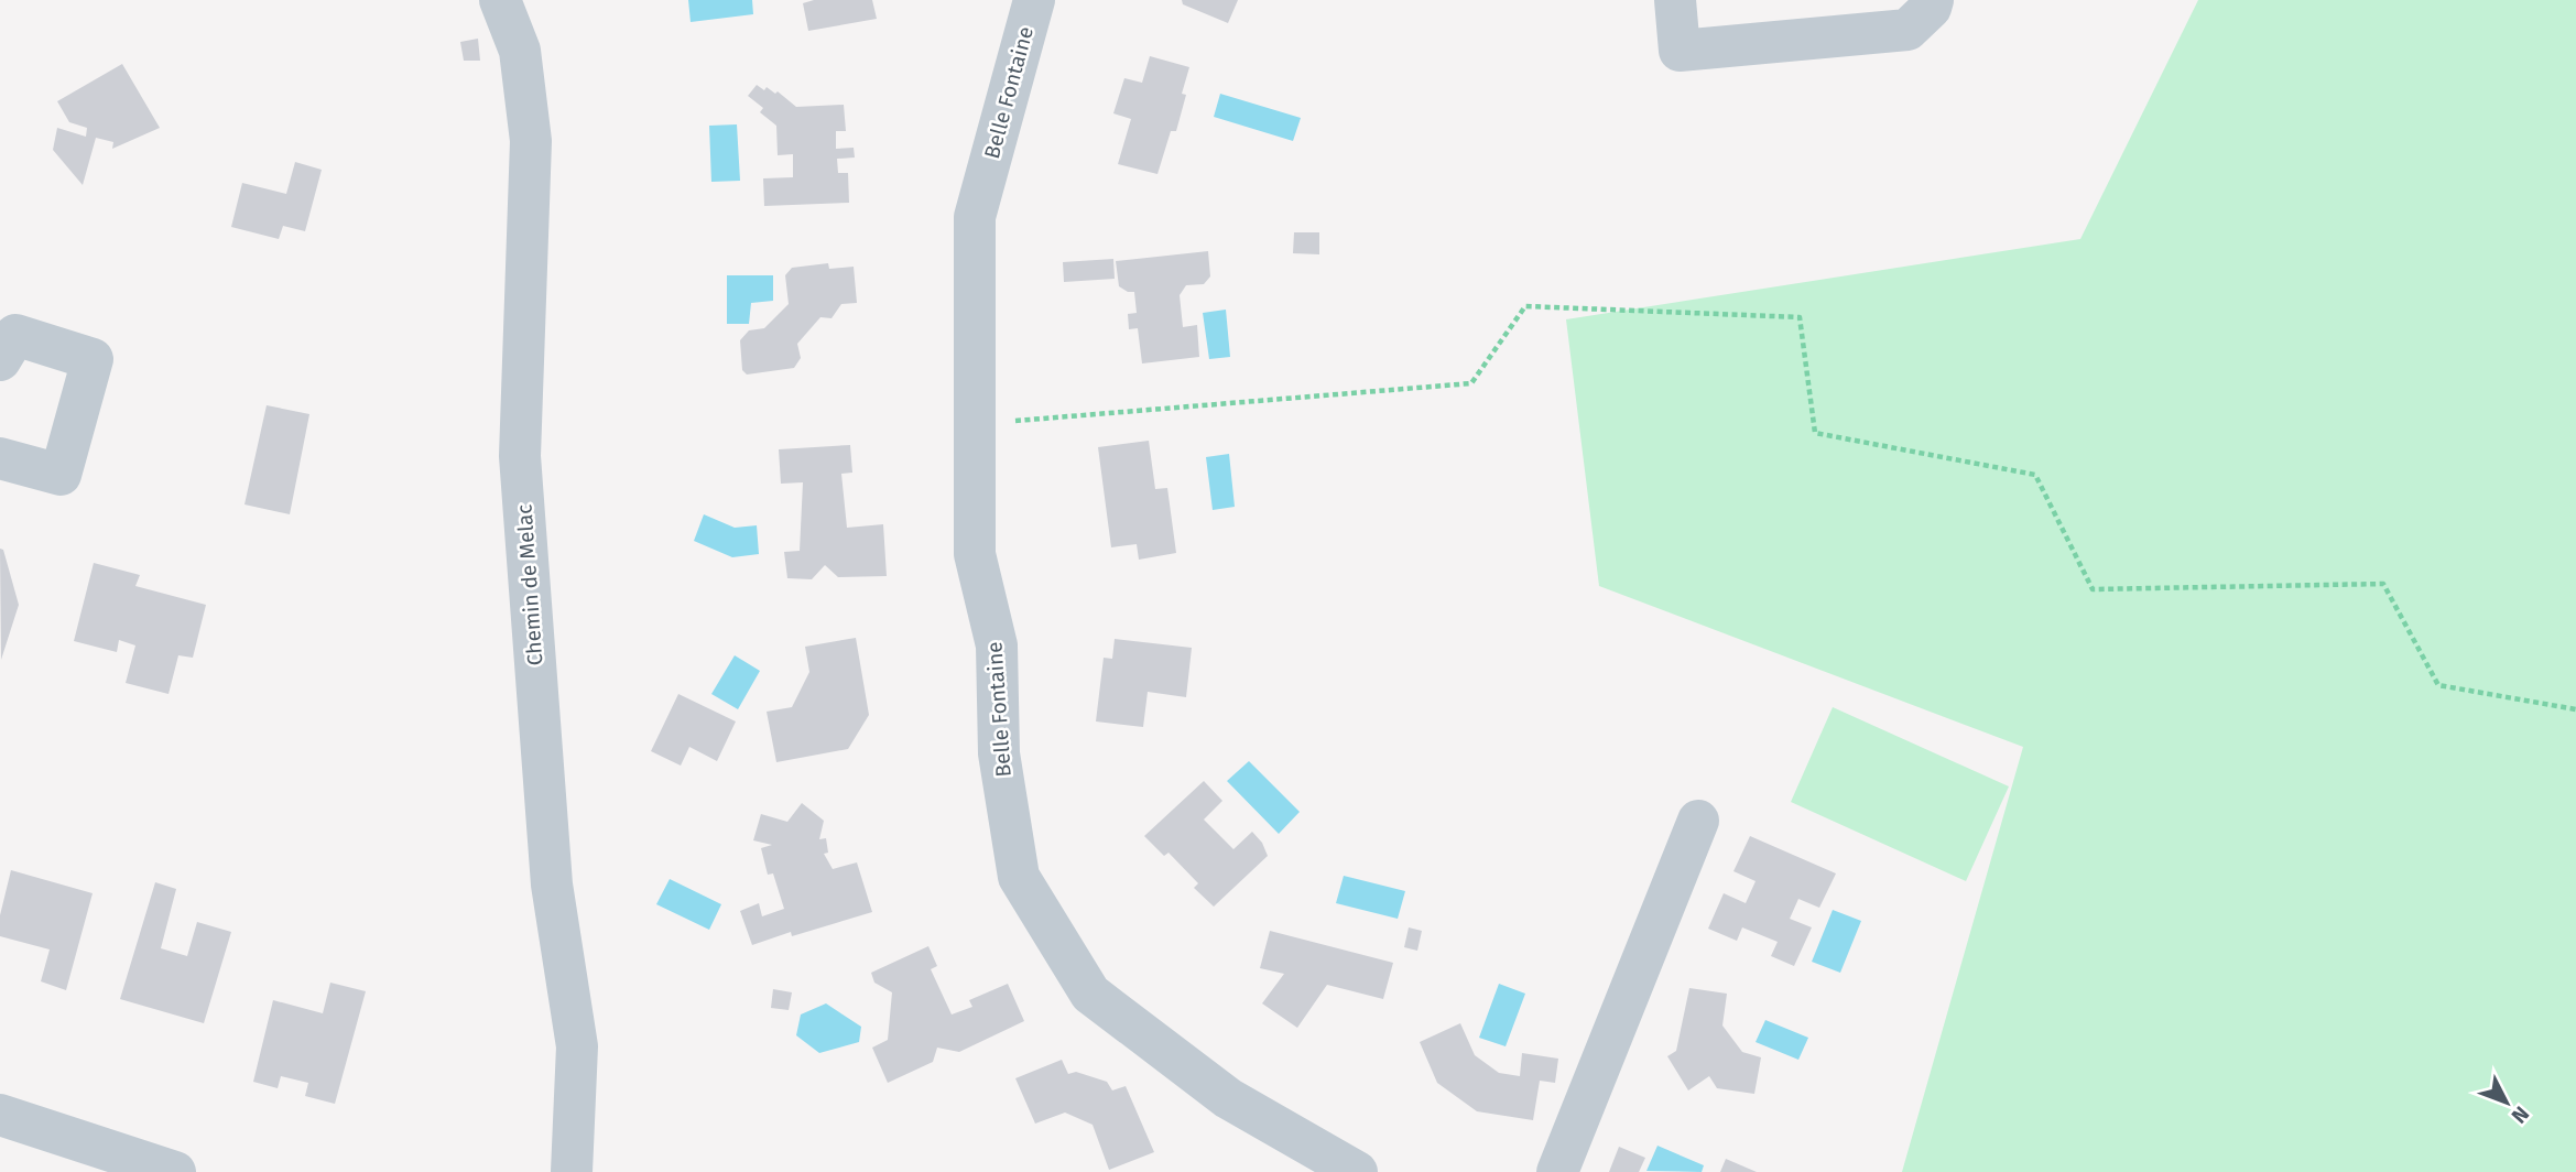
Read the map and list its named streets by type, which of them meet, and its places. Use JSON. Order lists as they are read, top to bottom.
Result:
{
  "streets": {
    "street": ["Belle Fontaine", "Chemin de Melac"]
  },
  "north": "bottom right"
}
